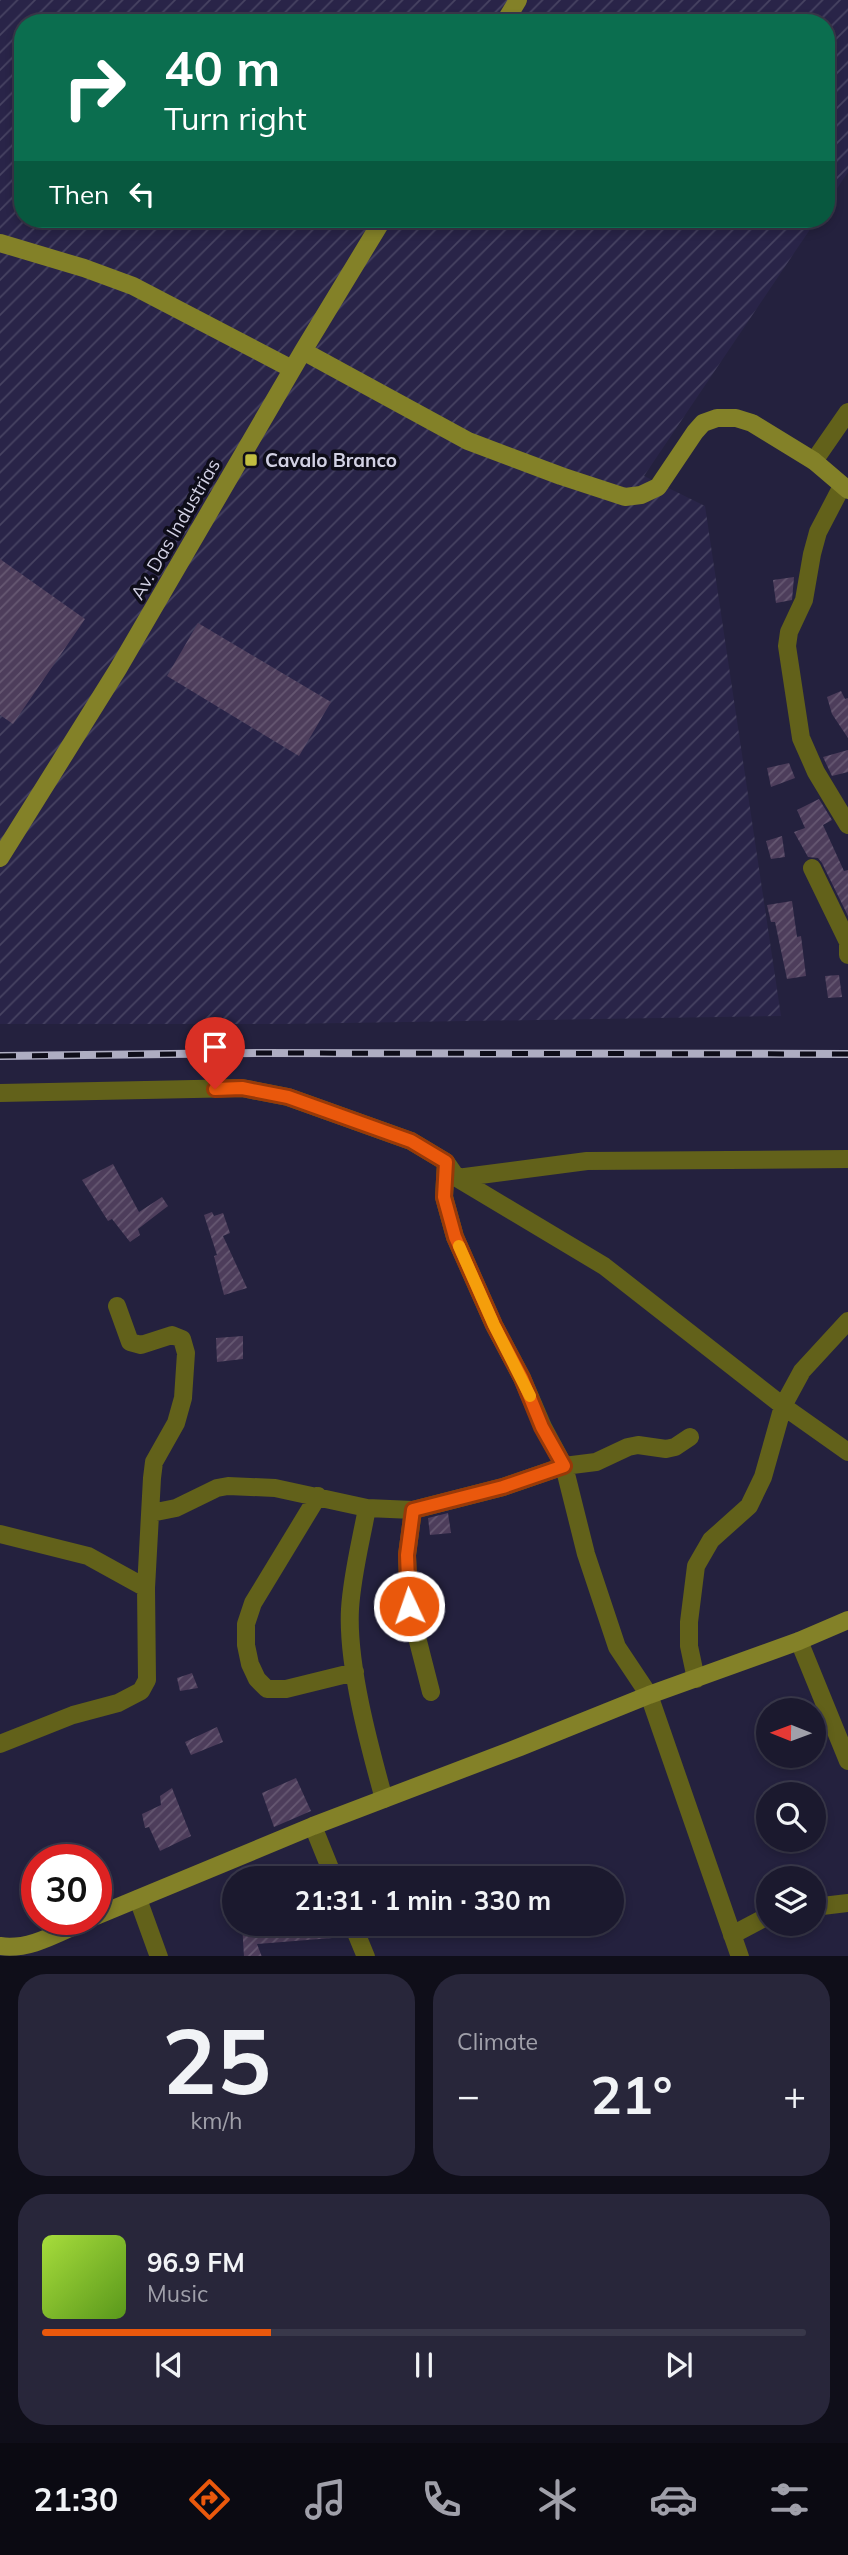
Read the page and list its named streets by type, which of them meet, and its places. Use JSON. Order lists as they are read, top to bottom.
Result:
{
  "streets": {
    "street": ["Av. Das Industrias"]
  },
  "places": {
    "transit": ["Cavalo Branco"]
  },
  "north": "left",
  "page": {
    "turn": ["40 m", "Turn right"],
    "then": "Then",
    "limit": "30",
    "trip": "21:31 · 1 min · 330 m",
    "tile": [
      ["25", "km/h"],
      "Climate"
    ],
    "heat": ["−", "21°", "+"],
    "song": ["96.9 FM", "Music"],
    "tabs": "21:30"
  }
}
